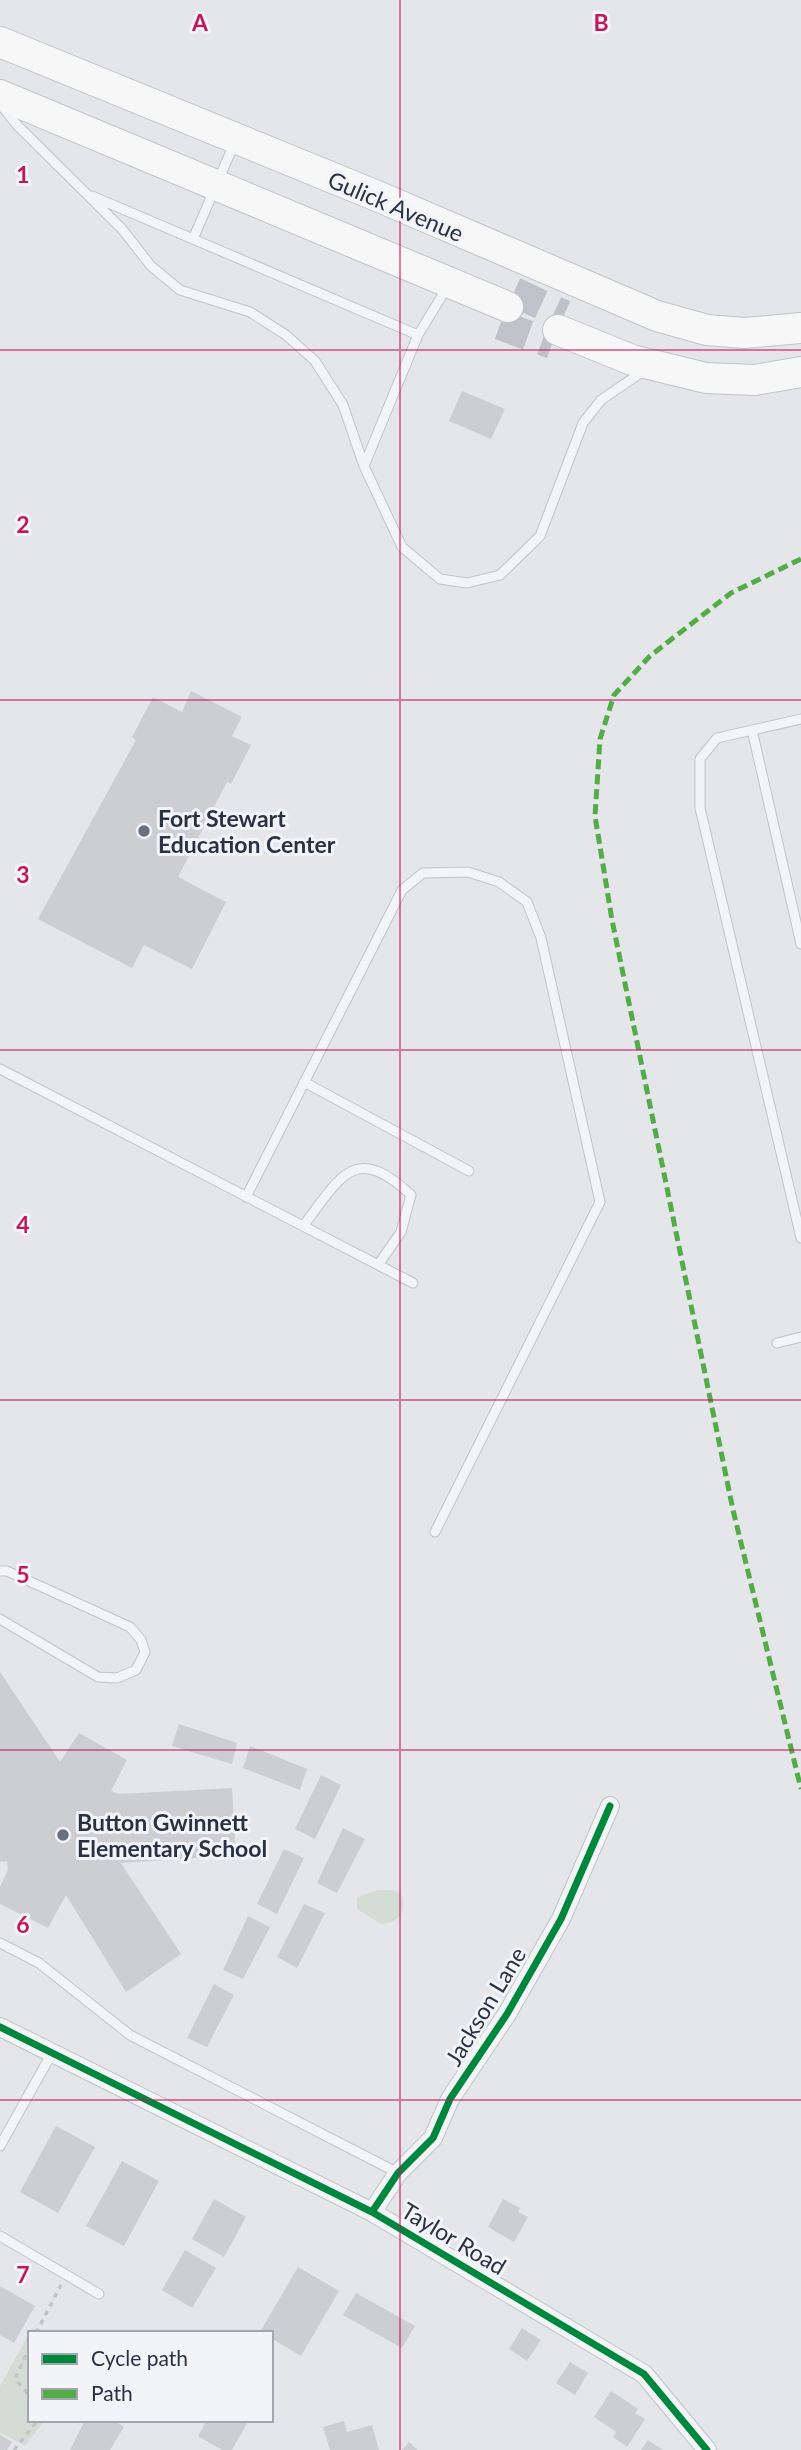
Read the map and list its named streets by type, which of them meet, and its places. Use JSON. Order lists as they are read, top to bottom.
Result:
{
  "streets": {
    "main road": ["Gulick Avenue"],
    "street": ["Jackson Lane", "Taylor Road"]
  },
  "crossings": [
    ["Jackson Lane", "Taylor Road"]
  ],
  "places": ["Fort Stewart Education Center", "Button Gwinnett Elementary School"],
  "legend": ["Cycle path", "Path"],
  "grid": {
    "columns": ["A", "B"],
    "rows": [
      "1",
      "2",
      "3",
      "4",
      "5",
      "6",
      "7"
    ]
  }
}
